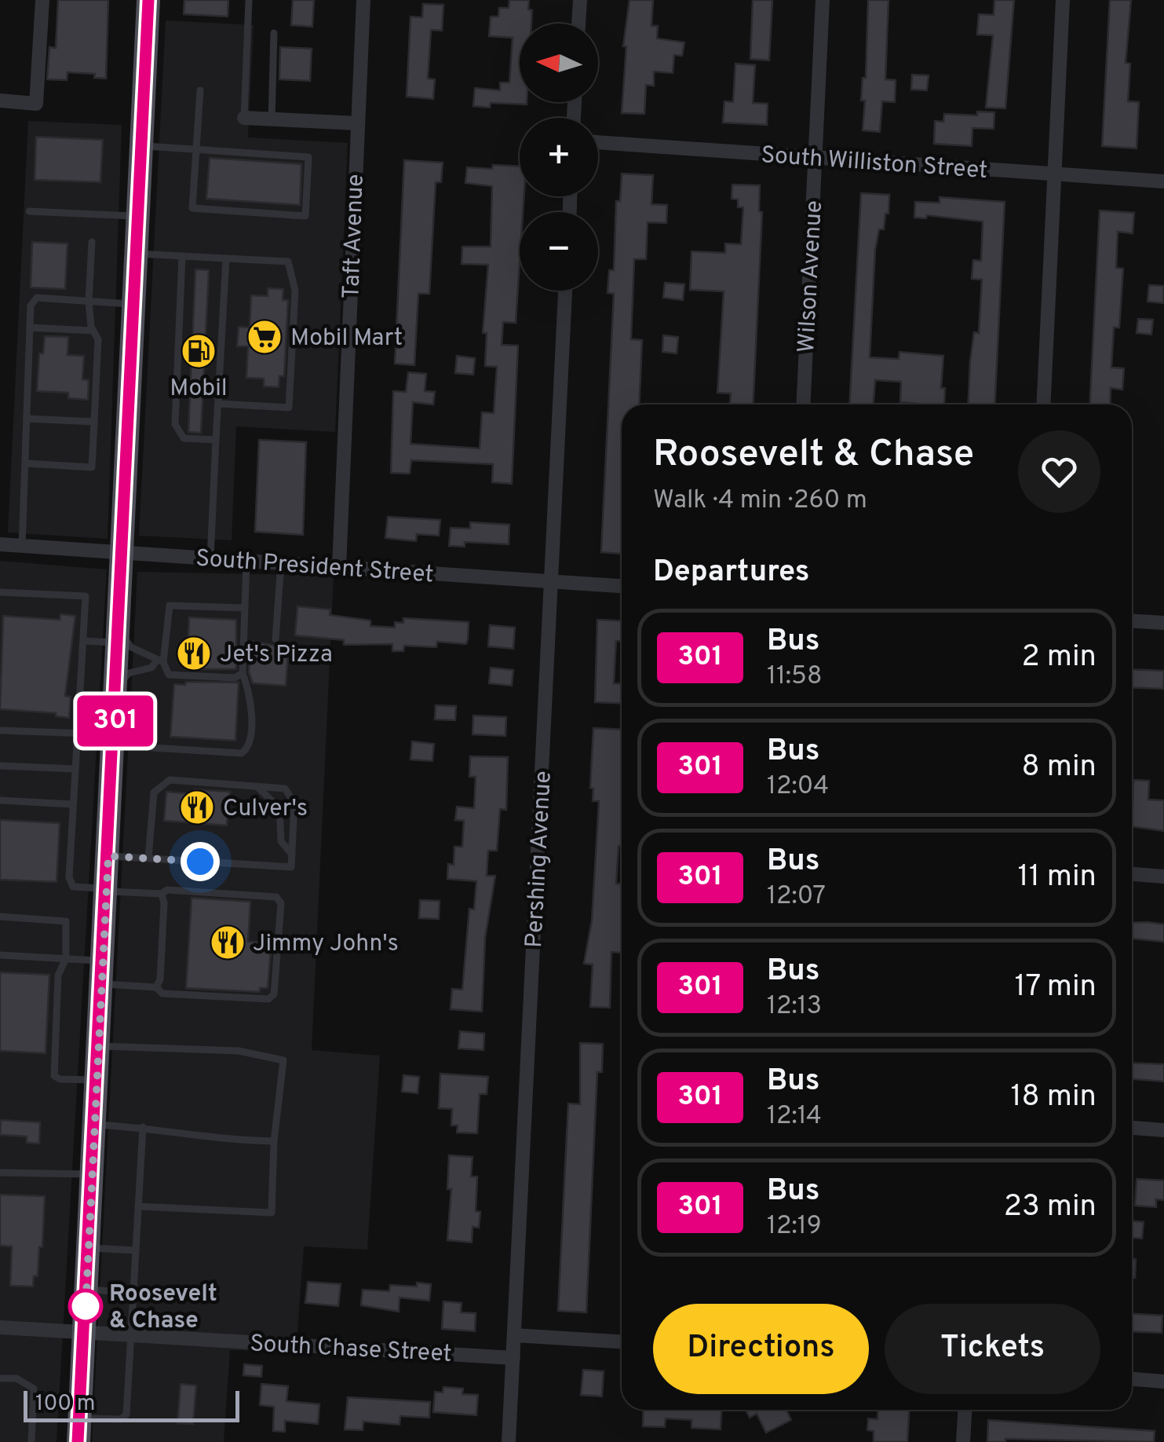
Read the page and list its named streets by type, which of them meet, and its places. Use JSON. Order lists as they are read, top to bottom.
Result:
{
  "streets": {
    "street": [
      "South Williston Street",
      "Taft Avenue",
      "Wilson Avenue",
      "South President Street",
      "Pershing Avenue",
      "South Chase Street"
    ]
  },
  "crossings": [
    ["South Williston Street", "Wilson Avenue"],
    ["Taft Avenue", "South President Street"],
    ["South President Street", "Pershing Avenue"],
    ["Pershing Avenue", "South Chase Street"]
  ],
  "places": {
    "supermarket": ["Mobil Mart"],
    "fuel station": ["Mobil"],
    "restaurant": ["Jet's Pizza", "Culver's", "Jimmy John's"],
    "other": ["Roosevelt & Chase"]
  },
  "lines": ["bus line 301"],
  "scale_bar": "100 m",
  "north": "left",
  "page": {
    "on_map": "301",
    "map_buttons": ["+", "−"],
    "heading": [
      ["Roosevelt & Chase", "Walk · 4 min · 260 m"],
      "Departures"
    ],
    "list": [
      {
        "mark": "301",
        "name": "Bus",
        "note": "11:58",
        "value": "2 min"
      },
      {
        "mark": "301",
        "name": "Bus",
        "note": "12:04",
        "value": "8 min"
      },
      {
        "mark": "301",
        "name": "Bus",
        "note": "12:07",
        "value": "11 min"
      },
      {
        "mark": "301",
        "name": "Bus",
        "note": "12:13",
        "value": "17 min"
      },
      {
        "mark": "301",
        "name": "Bus",
        "note": "12:14",
        "value": "18 min"
      },
      {
        "mark": "301",
        "name": "Bus",
        "note": "12:19",
        "value": "23 min"
      }
    ],
    "buttons": ["Directions", "Tickets"],
    "scale": "100 m"
  }
}
